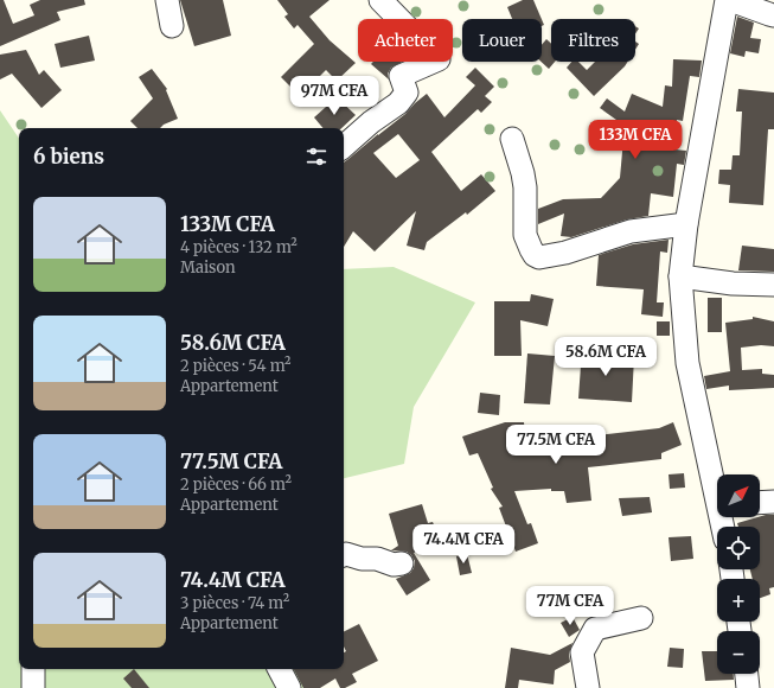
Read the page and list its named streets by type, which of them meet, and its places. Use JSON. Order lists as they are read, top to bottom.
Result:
{
  "north": "top right",
  "page": {
    "chip": ["Acheter", "Louer", "Filtres"],
    "price": [
      "97M CFA",
      "133M CFA",
      "58.6M CFA",
      "77.5M CFA",
      "74.4M CFA",
      "77M CFA"
    ],
    "heading": "6 biens",
    "list": [
      {
        "name": "133M CFA",
        "note": "4 pièces · 132 m² · Maison"
      },
      {
        "name": "58.6M CFA",
        "note": "2 pièces · 54 m² · Appartement"
      },
      {
        "name": "77.5M CFA",
        "note": "2 pièces · 66 m² · Appartement"
      },
      {
        "name": "74.4M CFA",
        "note": "3 pièces · 74 m² · Appartement"
      }
    ],
    "map_buttons": ["+", "−"]
  }
}
